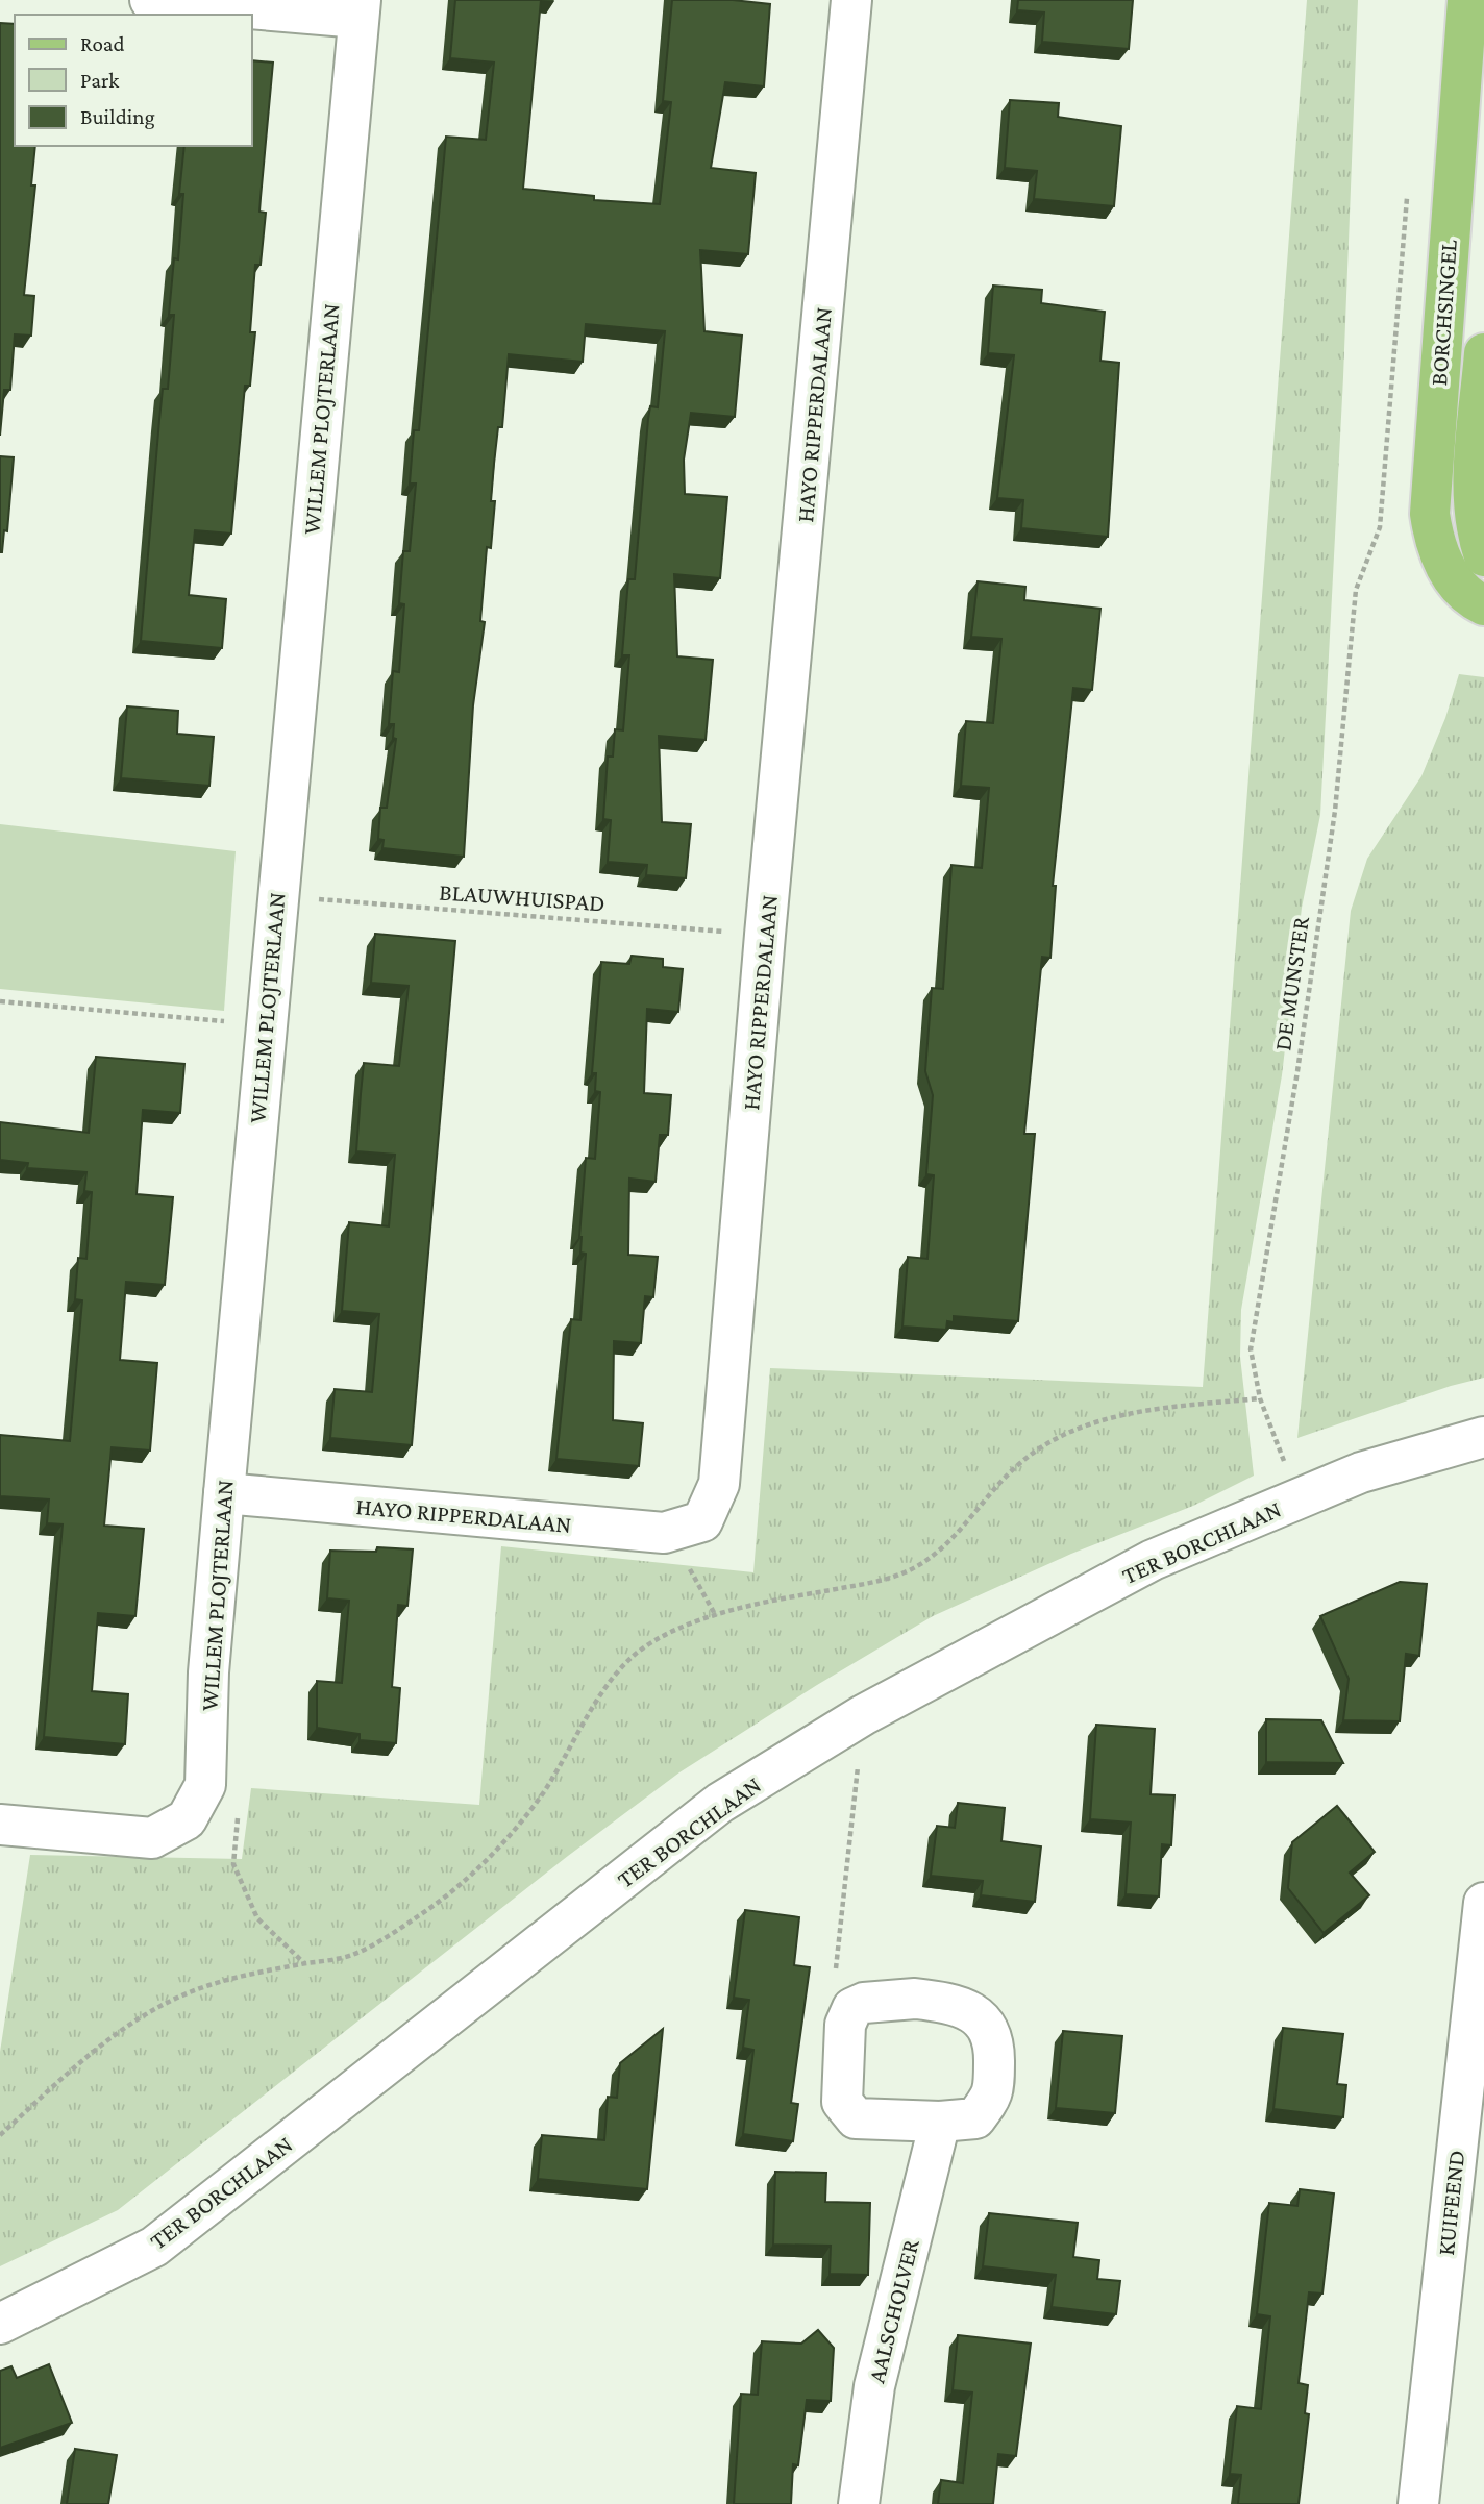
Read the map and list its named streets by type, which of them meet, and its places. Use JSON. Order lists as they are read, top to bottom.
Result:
{
  "streets": {
    "main road": ["BORCHSINGEL"],
    "street": [
      "HAYO RIPPERDALAAN",
      "WILLEM PLOJTERLAAN",
      "TER BORCHLAAN",
      "KUIFEEND",
      "AALSCHOLVER"
    ],
    "path": ["BLAUWHUISPAD", "DE MUNSTER"]
  },
  "crossings": [
    ["BORCHSINGEL", "DE MUNSTER"],
    ["HAYO RIPPERDALAAN", "WILLEM PLOJTERLAAN"],
    ["HAYO RIPPERDALAAN", "BLAUWHUISPAD"],
    ["WILLEM PLOJTERLAAN", "BLAUWHUISPAD"],
    ["DE MUNSTER", "TER BORCHLAAN"]
  ],
  "legend": ["Road", "Park", "Building"]
}
